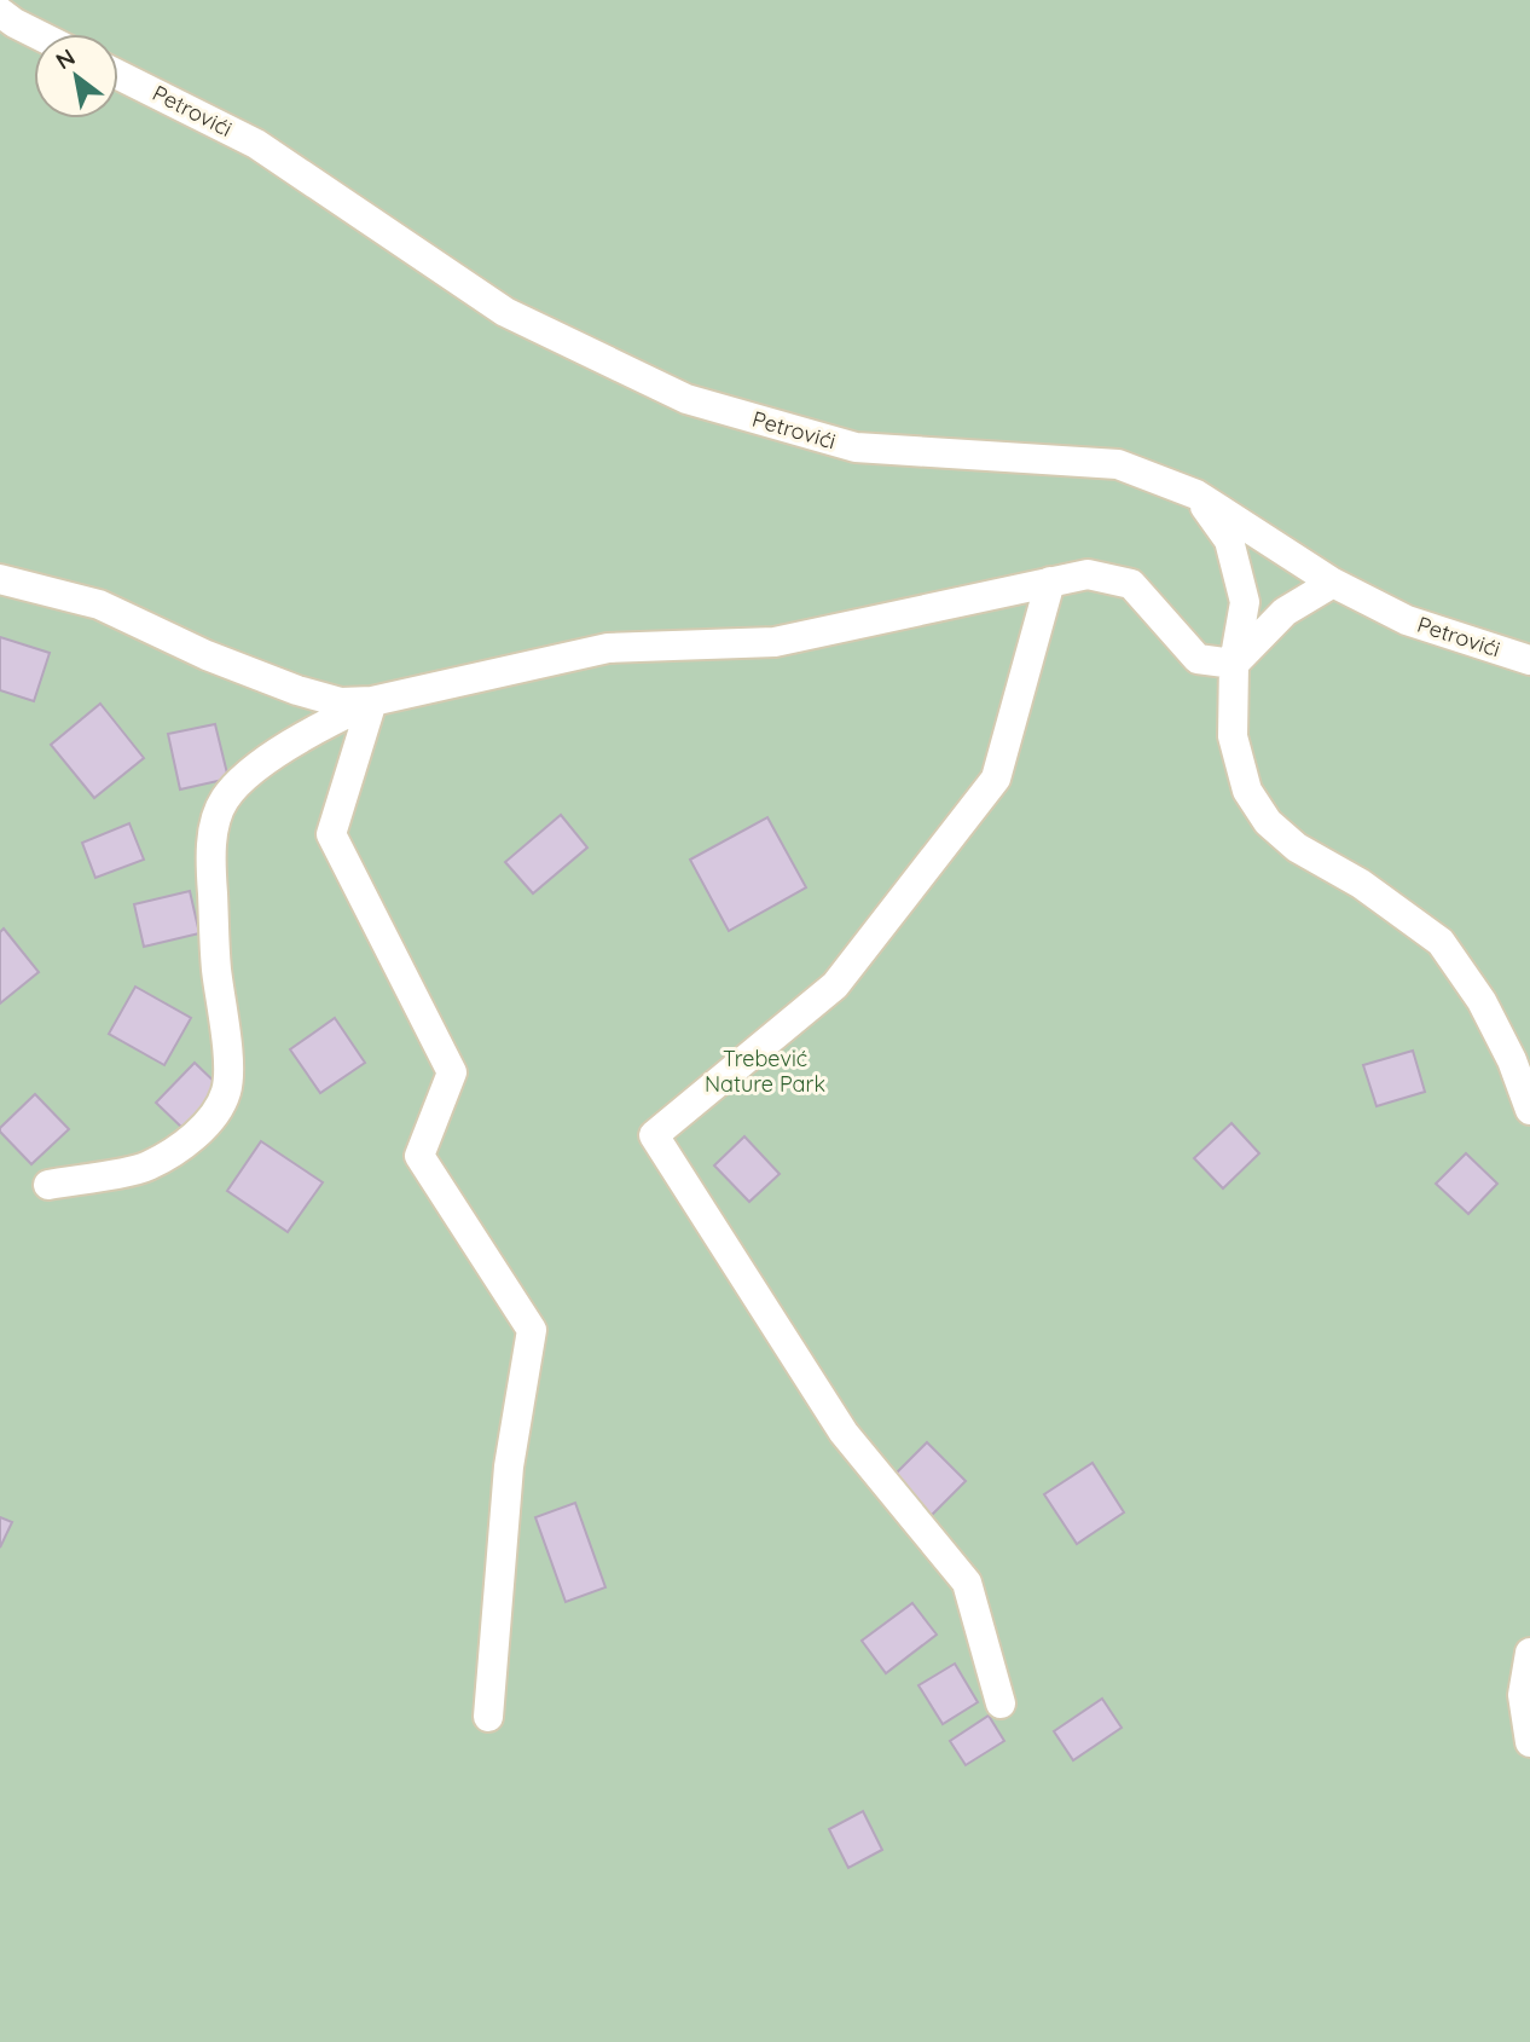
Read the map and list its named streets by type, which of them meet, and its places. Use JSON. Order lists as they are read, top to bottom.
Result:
{
  "streets": {
    "street": ["Petrovići"]
  },
  "parks": ["Trebević Nature Park"],
  "north": "top left"
}
